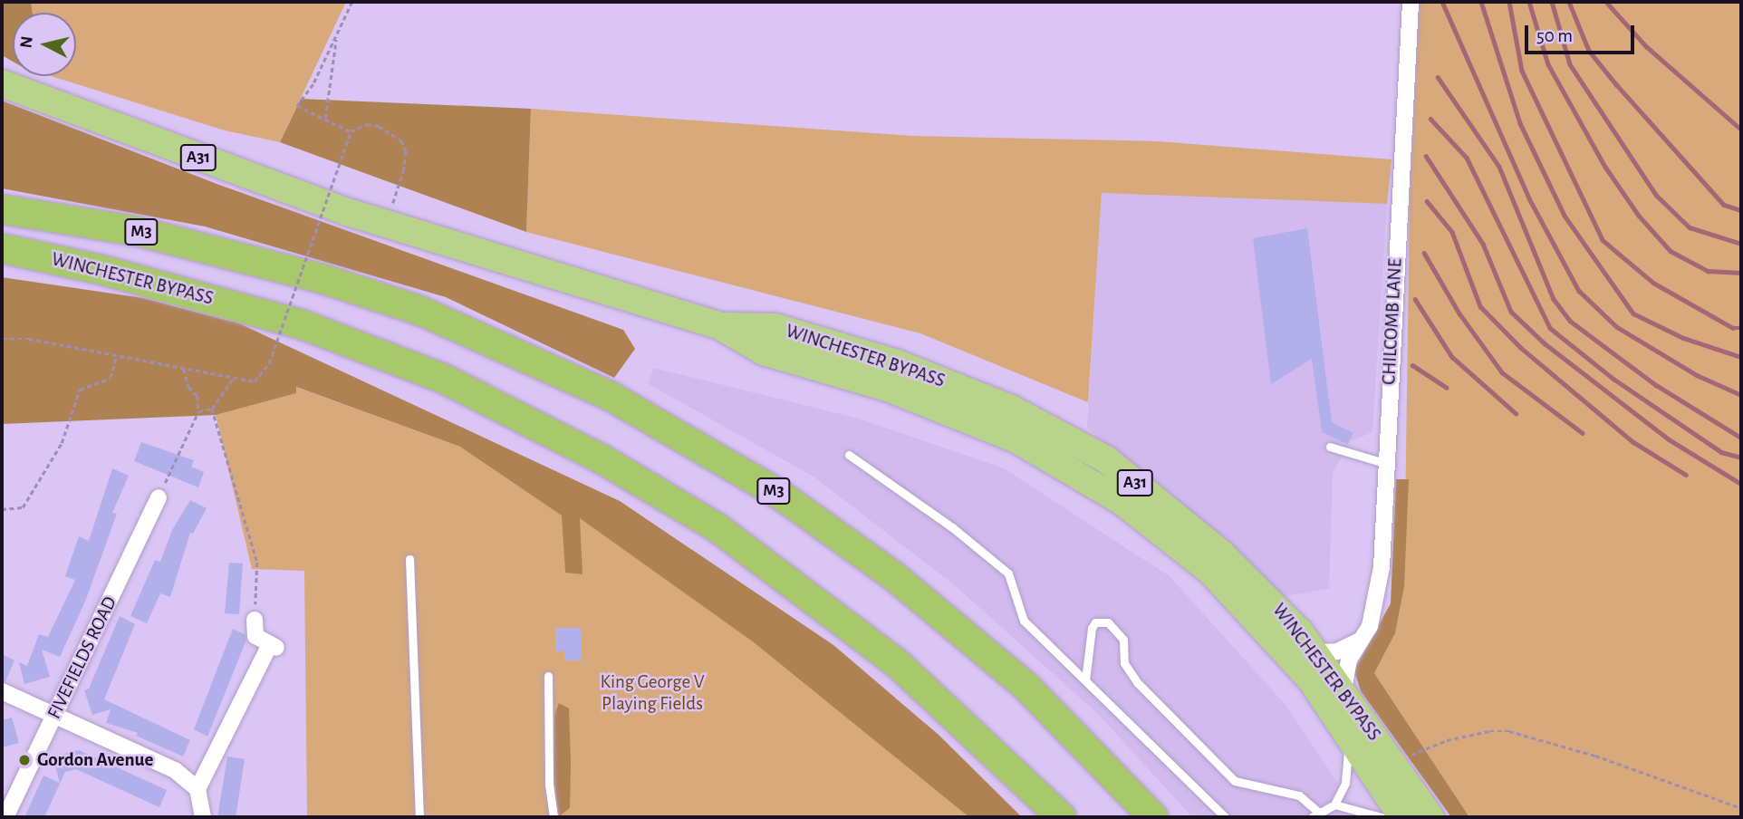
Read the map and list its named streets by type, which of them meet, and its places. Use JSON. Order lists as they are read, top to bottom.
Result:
{
  "streets": {
    "highway": ["A31", "M3", "WINCHESTER BYPASS"],
    "street": ["CHILCOMB LANE", "FIVEFIELDS ROAD"]
  },
  "crossings": [
    ["A31", "WINCHESTER BYPASS"],
    ["WINCHESTER BYPASS", "CHILCOMB LANE"]
  ],
  "parks": ["King George V Playing Fields"],
  "places": ["Gordon Avenue"],
  "scale_bar": "50 m",
  "north": "left"
}
